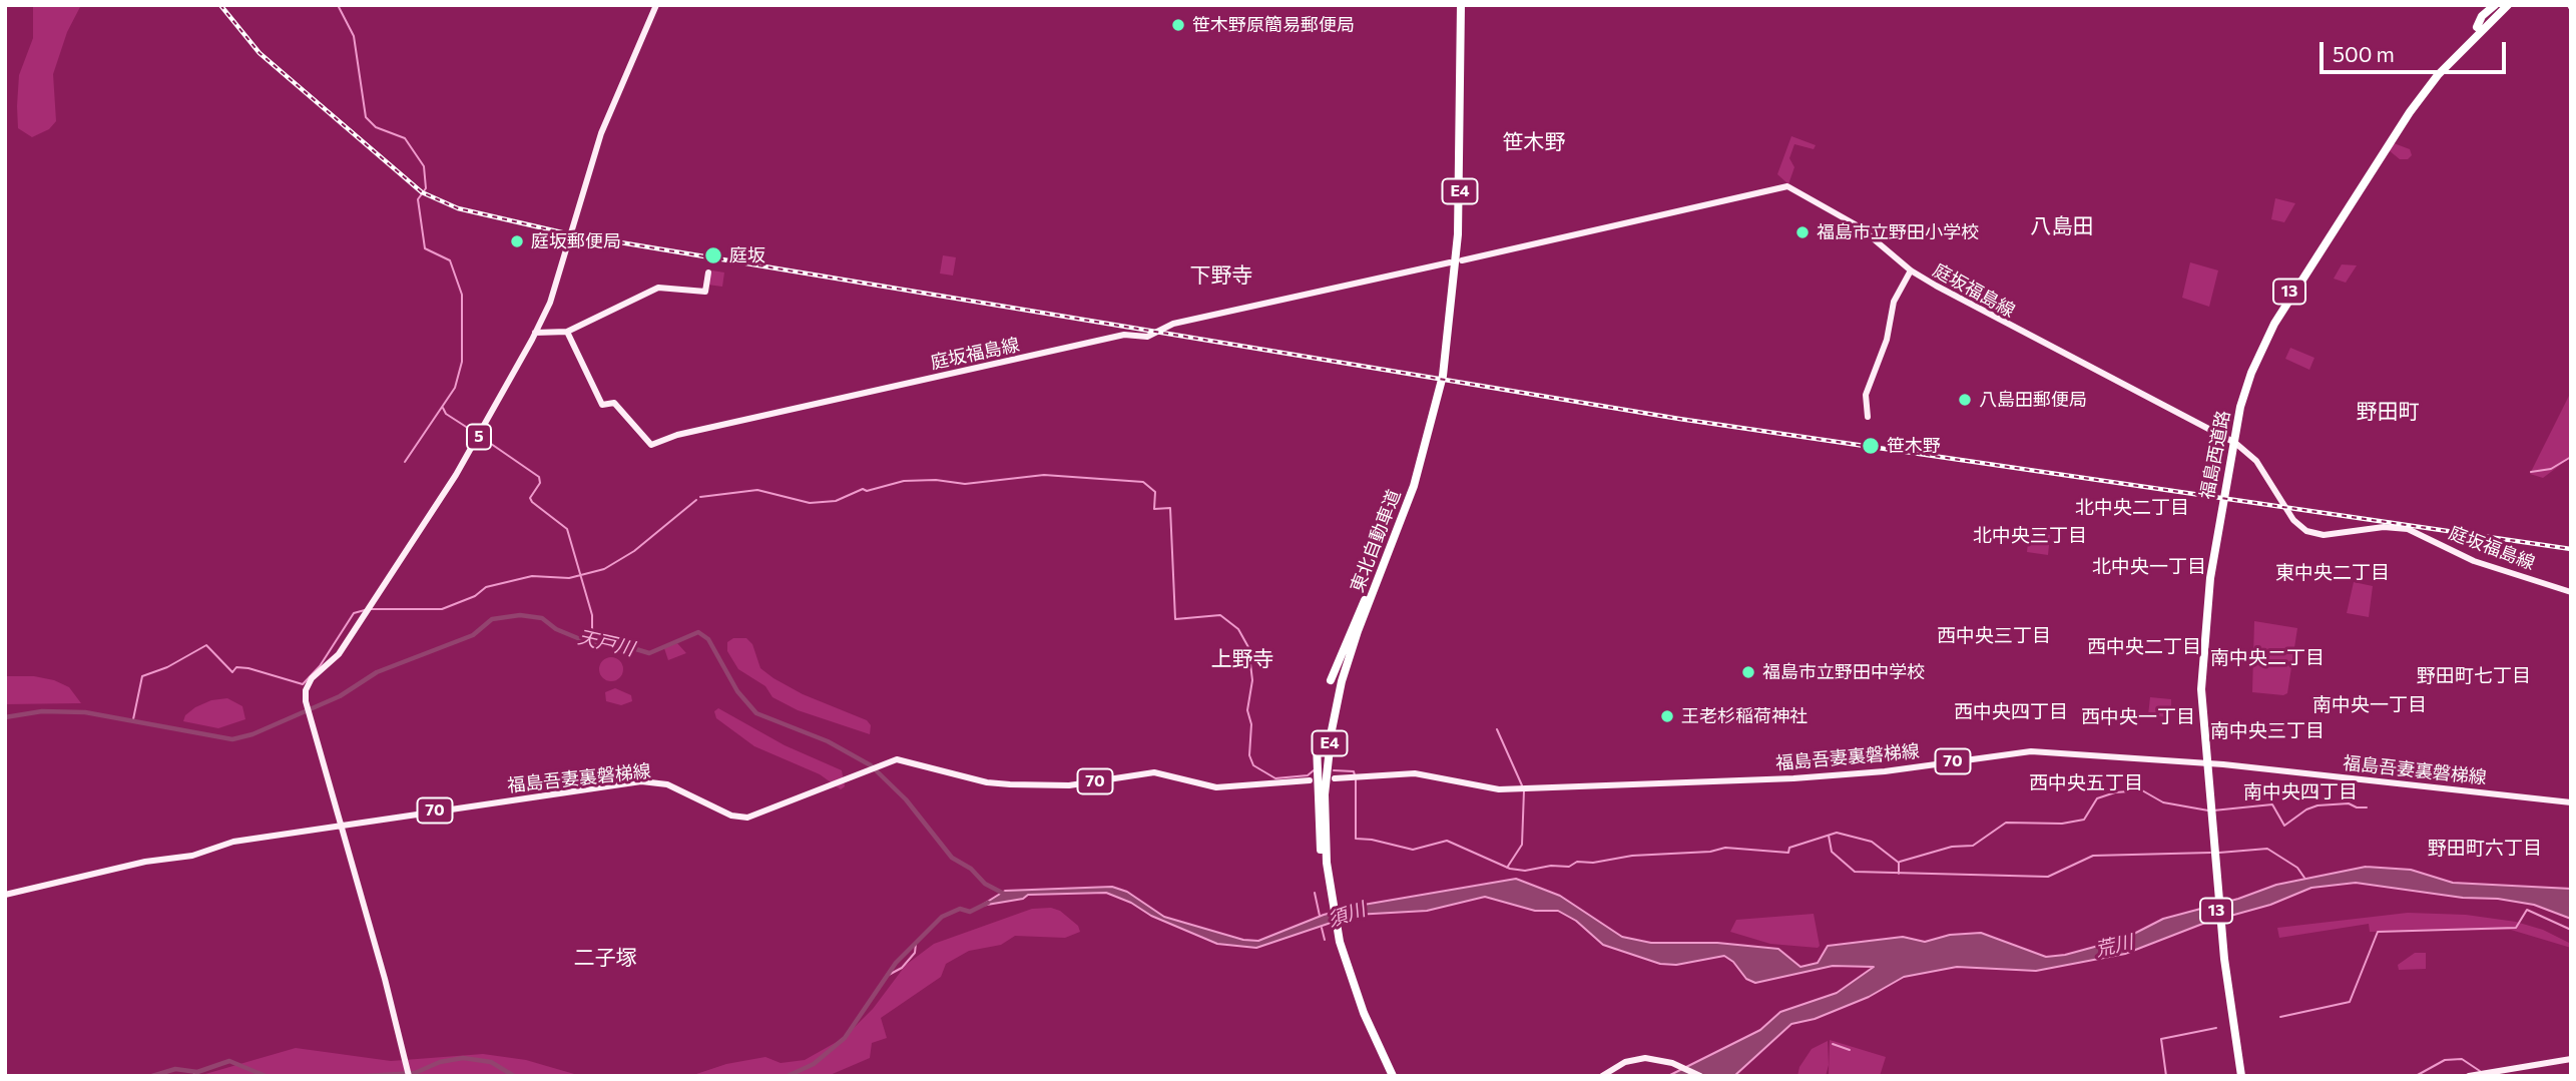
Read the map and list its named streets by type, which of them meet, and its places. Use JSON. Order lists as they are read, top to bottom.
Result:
{
  "streets": {
    "highway": [
      "E4",
      "13",
      "福島西道路",
      "東北自動車道"
    ],
    "main road": [
      "庭坂福島線",
      "5",
      "福島吾妻裏磐梯線",
      "70"
    ]
  },
  "crossings": [
    ["5", "福島吾妻裏磐梯線"],
    ["福島西道路", "福島吾妻裏磐梯線"]
  ],
  "districts": [
    "笹木野",
    "八島田",
    "下野寺",
    "野田町",
    "北中央二丁目",
    "北中央三丁目",
    "北中央一丁目",
    "東中央二丁目",
    "西中央三丁目",
    "西中央二丁目",
    "南中央二丁目",
    "上野寺",
    "野田町七丁目",
    "南中央一丁目",
    "西中央四丁目",
    "西中央一丁目",
    "南中央三丁目",
    "西中央五丁目",
    "南中央四丁目",
    "野田町六丁目",
    "二子塚"
  ],
  "water": ["天戸川", "須川", "荒川"],
  "places": [
    "笹木野原簡易郵便局",
    "福島市立野田小学校",
    "庭坂郵便局",
    "庭坂",
    "八島田郵便局",
    "笹木野",
    "福島市立野田中学校",
    "王老杉稲荷神社"
  ],
  "scale_bar": "500 m"
}
